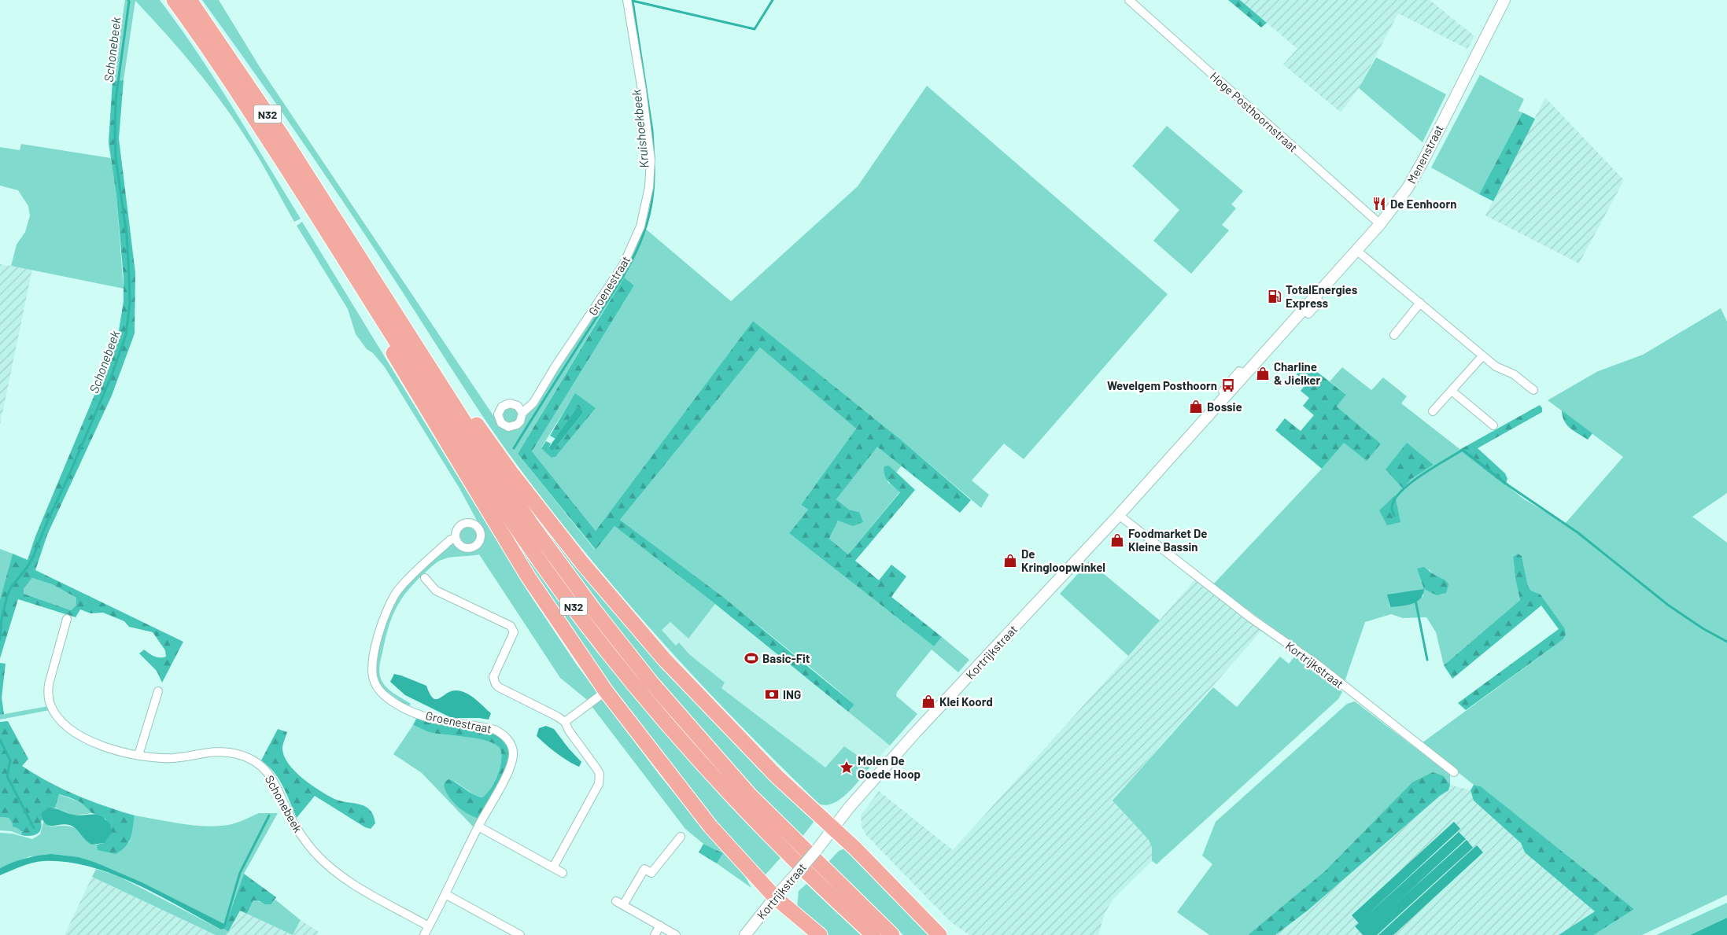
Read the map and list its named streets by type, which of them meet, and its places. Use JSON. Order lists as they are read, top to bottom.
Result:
{
  "streets": {
    "highway": ["N32"],
    "main road": ["Menenstraat", "Kortrijkstraat"],
    "street": ["Hoge Posthoornstraat", "Groenestraat", "Schonebeek"]
  },
  "crossings": [
    ["Hoge Posthoornstraat", "Menenstraat"],
    ["Menenstraat", "Kortrijkstraat"],
    ["Groenestraat", "Schonebeek"]
  ],
  "water": ["Schonebeek", "Kruishoekbeek"],
  "places": {
    "restaurant": ["De Eenhoorn"],
    "fuel station": ["TotalEnergies Express"],
    "shop": [
      "Charline & Jielker",
      "Bossie",
      "Foodmarket De Kleine Bassin",
      "De Kringloopwinkel",
      "Klei Koord"
    ],
    "bus stop": ["Wevelgem Posthoorn"],
    "sports": ["Basic-Fit"],
    "bank": ["ING"],
    "place": ["Molen De Goede Hoop"]
  }
}
